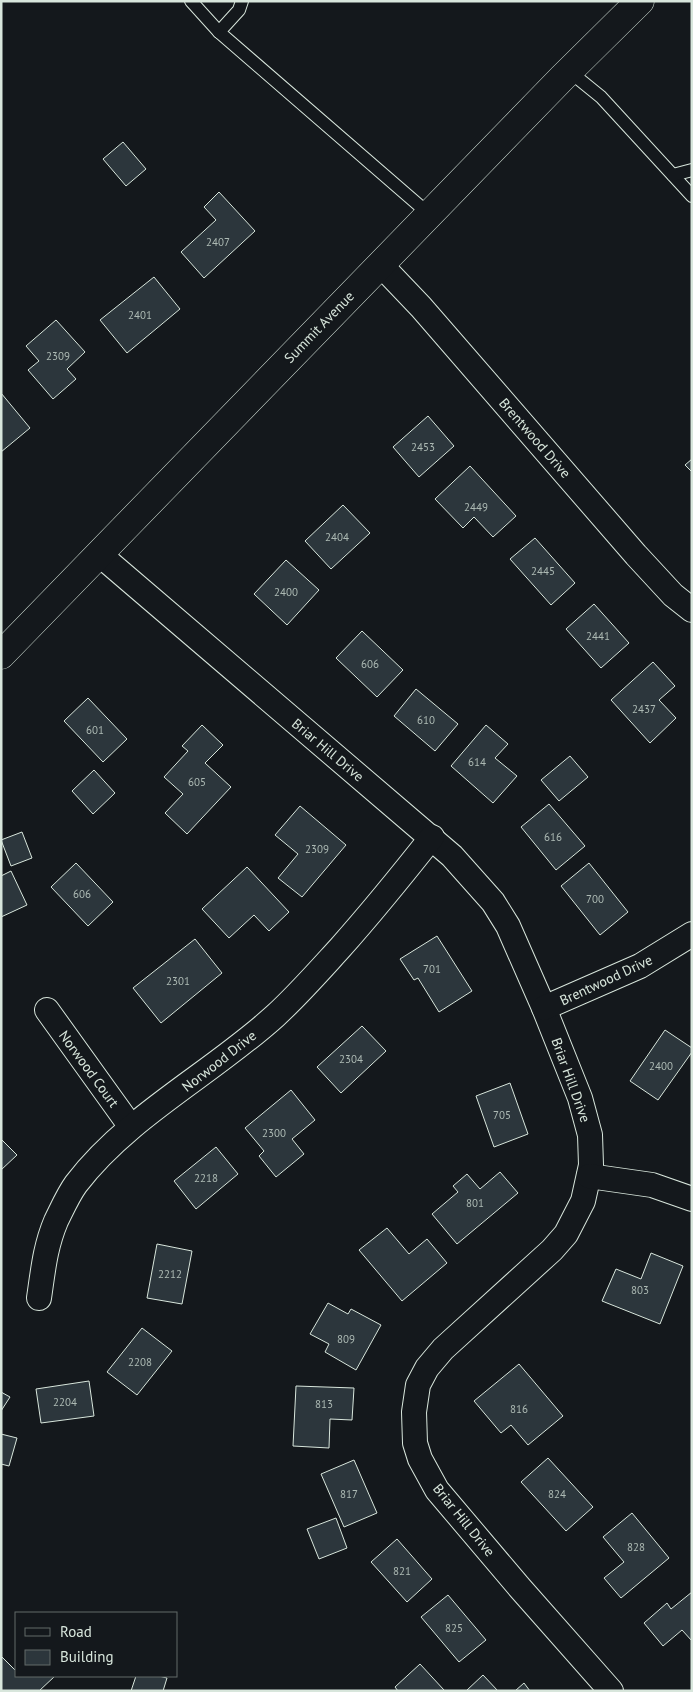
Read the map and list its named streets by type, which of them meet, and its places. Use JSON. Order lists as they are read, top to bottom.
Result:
{
  "streets": {
    "main road": ["Summit Avenue"],
    "street": [
      "Brentwood Drive",
      "Briar Hill Drive",
      "Norwood Drive",
      "Norwood Court"
    ]
  },
  "crossings": [
    ["Summit Avenue", "Brentwood Drive"],
    ["Summit Avenue", "Briar Hill Drive"],
    ["Brentwood Drive", "Briar Hill Drive"],
    ["Briar Hill Drive", "Norwood Drive"],
    ["Norwood Drive", "Norwood Court"]
  ],
  "house_numbers": [
    "2407",
    "2401",
    "2309",
    "2453",
    "2449",
    "2404",
    "2445",
    "2400",
    "2441",
    "606",
    "2437",
    "610",
    "601",
    "614",
    "605",
    "616",
    "2309",
    "606",
    "700",
    "701",
    "2301",
    "2304",
    "2400",
    "705",
    "2300",
    "2218",
    "801",
    "2212",
    "803",
    "809",
    "2208",
    "2204",
    "813",
    "816",
    "817",
    "824",
    "828",
    "821",
    "825"
  ],
  "legend": ["Road", "Building"]
}
